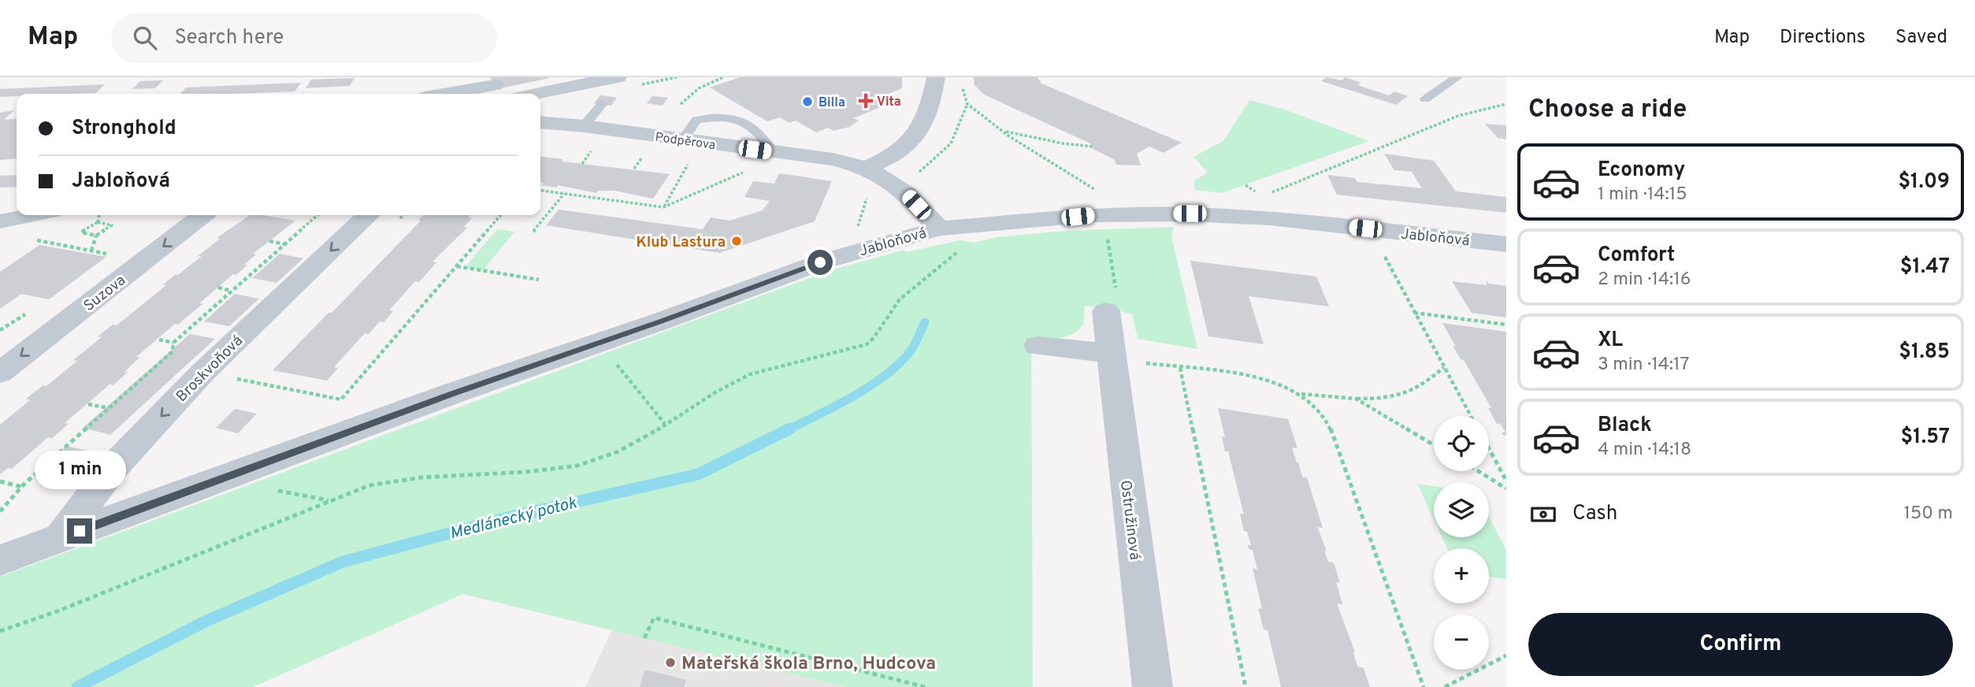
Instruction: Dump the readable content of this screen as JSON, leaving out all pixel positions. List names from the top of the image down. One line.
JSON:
{"streets":{"street":["Podpěrova","Jabloňová","Suzova","Broskvoňová","Ostružinová"]},"crossings":[["Podpěrova","Jabloňová"],["Jabloňová","Broskvoňová"]],"one_way":["Suzova","Broskvoňová"],"water":["Medlánecký potok"],"places":{"health":["Vita"],"other":["Billa","Klub Lastura","Mateřská škola Brno, Hudcova"]},"page":{"header":"Map","search":"Search here","nav":["Map","Directions","Saved"],"heading":"Choose a ride","banner":["Stronghold","Jabloňová"],"list":[{"name":"Economy","note":"1 min · 14:15","value":"$1.09"},{"name":"Comfort","note":"2 min · 14:16","value":"$1.47"},{"name":"XL","note":"3 min · 14:17","value":"$1.85"},{"name":"Black","note":"4 min · 14:18","value":"$1.57"}],"map_buttons":["+","−"],"bubble":"1 min","pay":["Cash","150 m"],"buttons":"Confirm"}}
